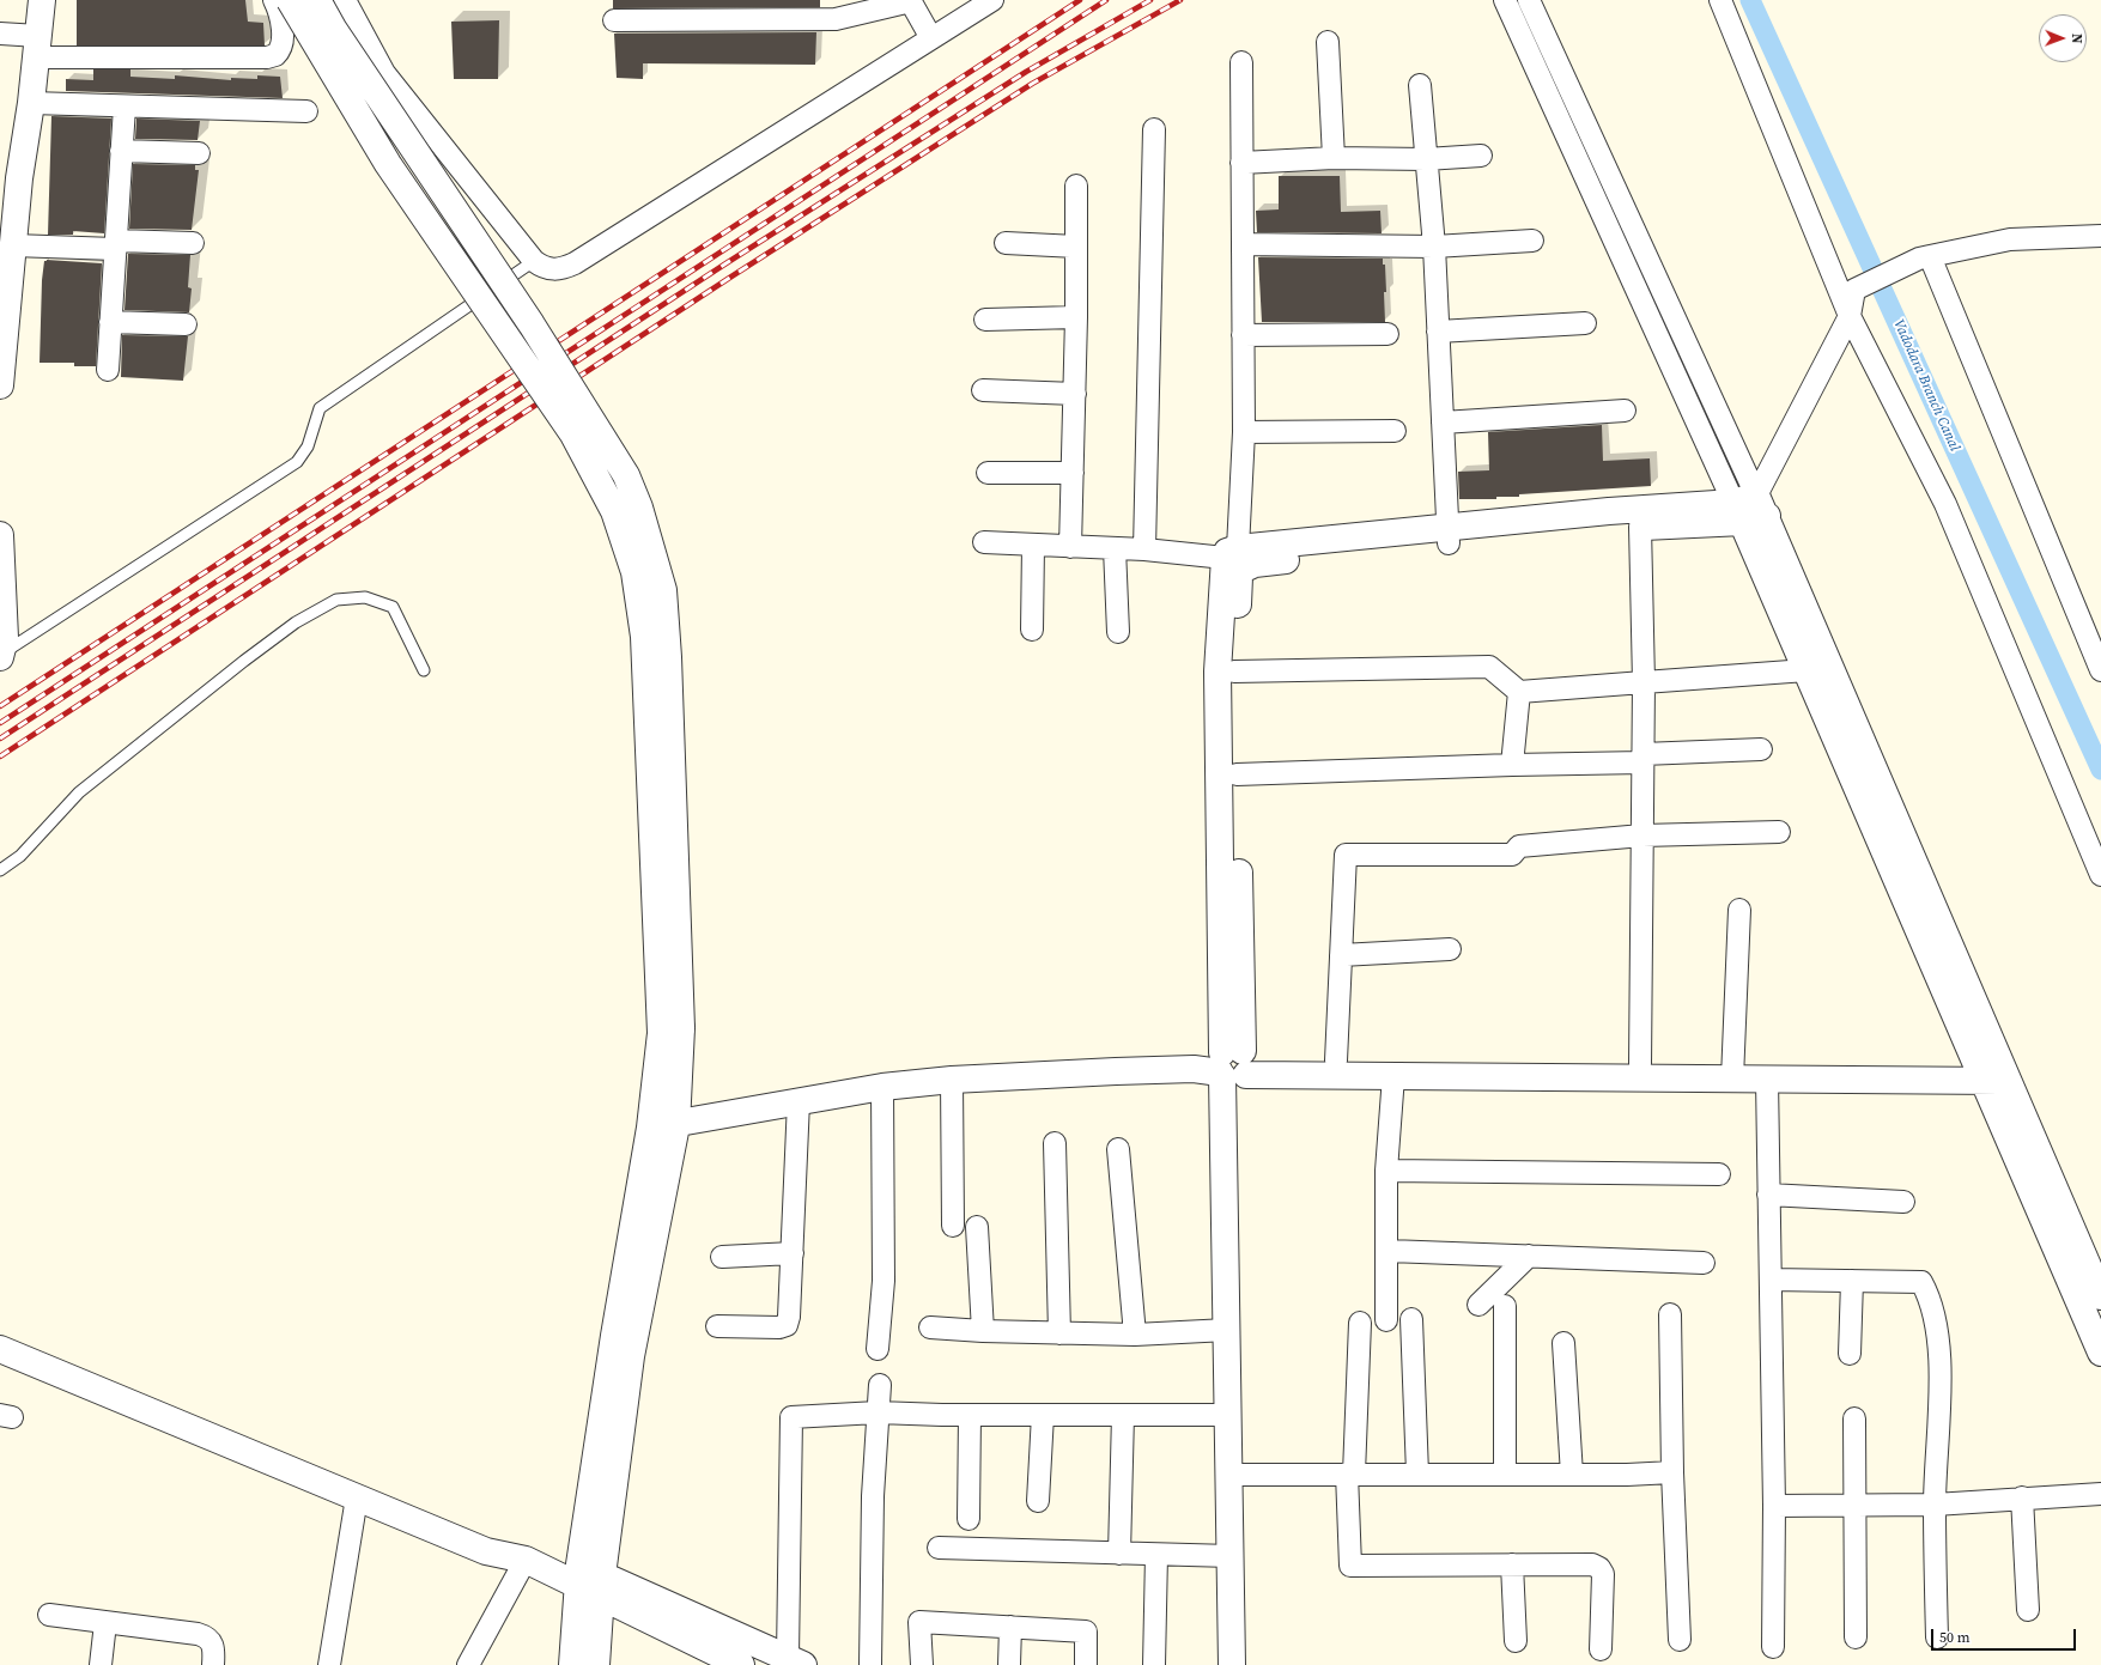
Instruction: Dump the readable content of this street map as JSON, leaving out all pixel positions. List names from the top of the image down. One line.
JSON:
{"water":["Vadodara Branch Canal"],"scale_bar":"50 m","north":"right"}
